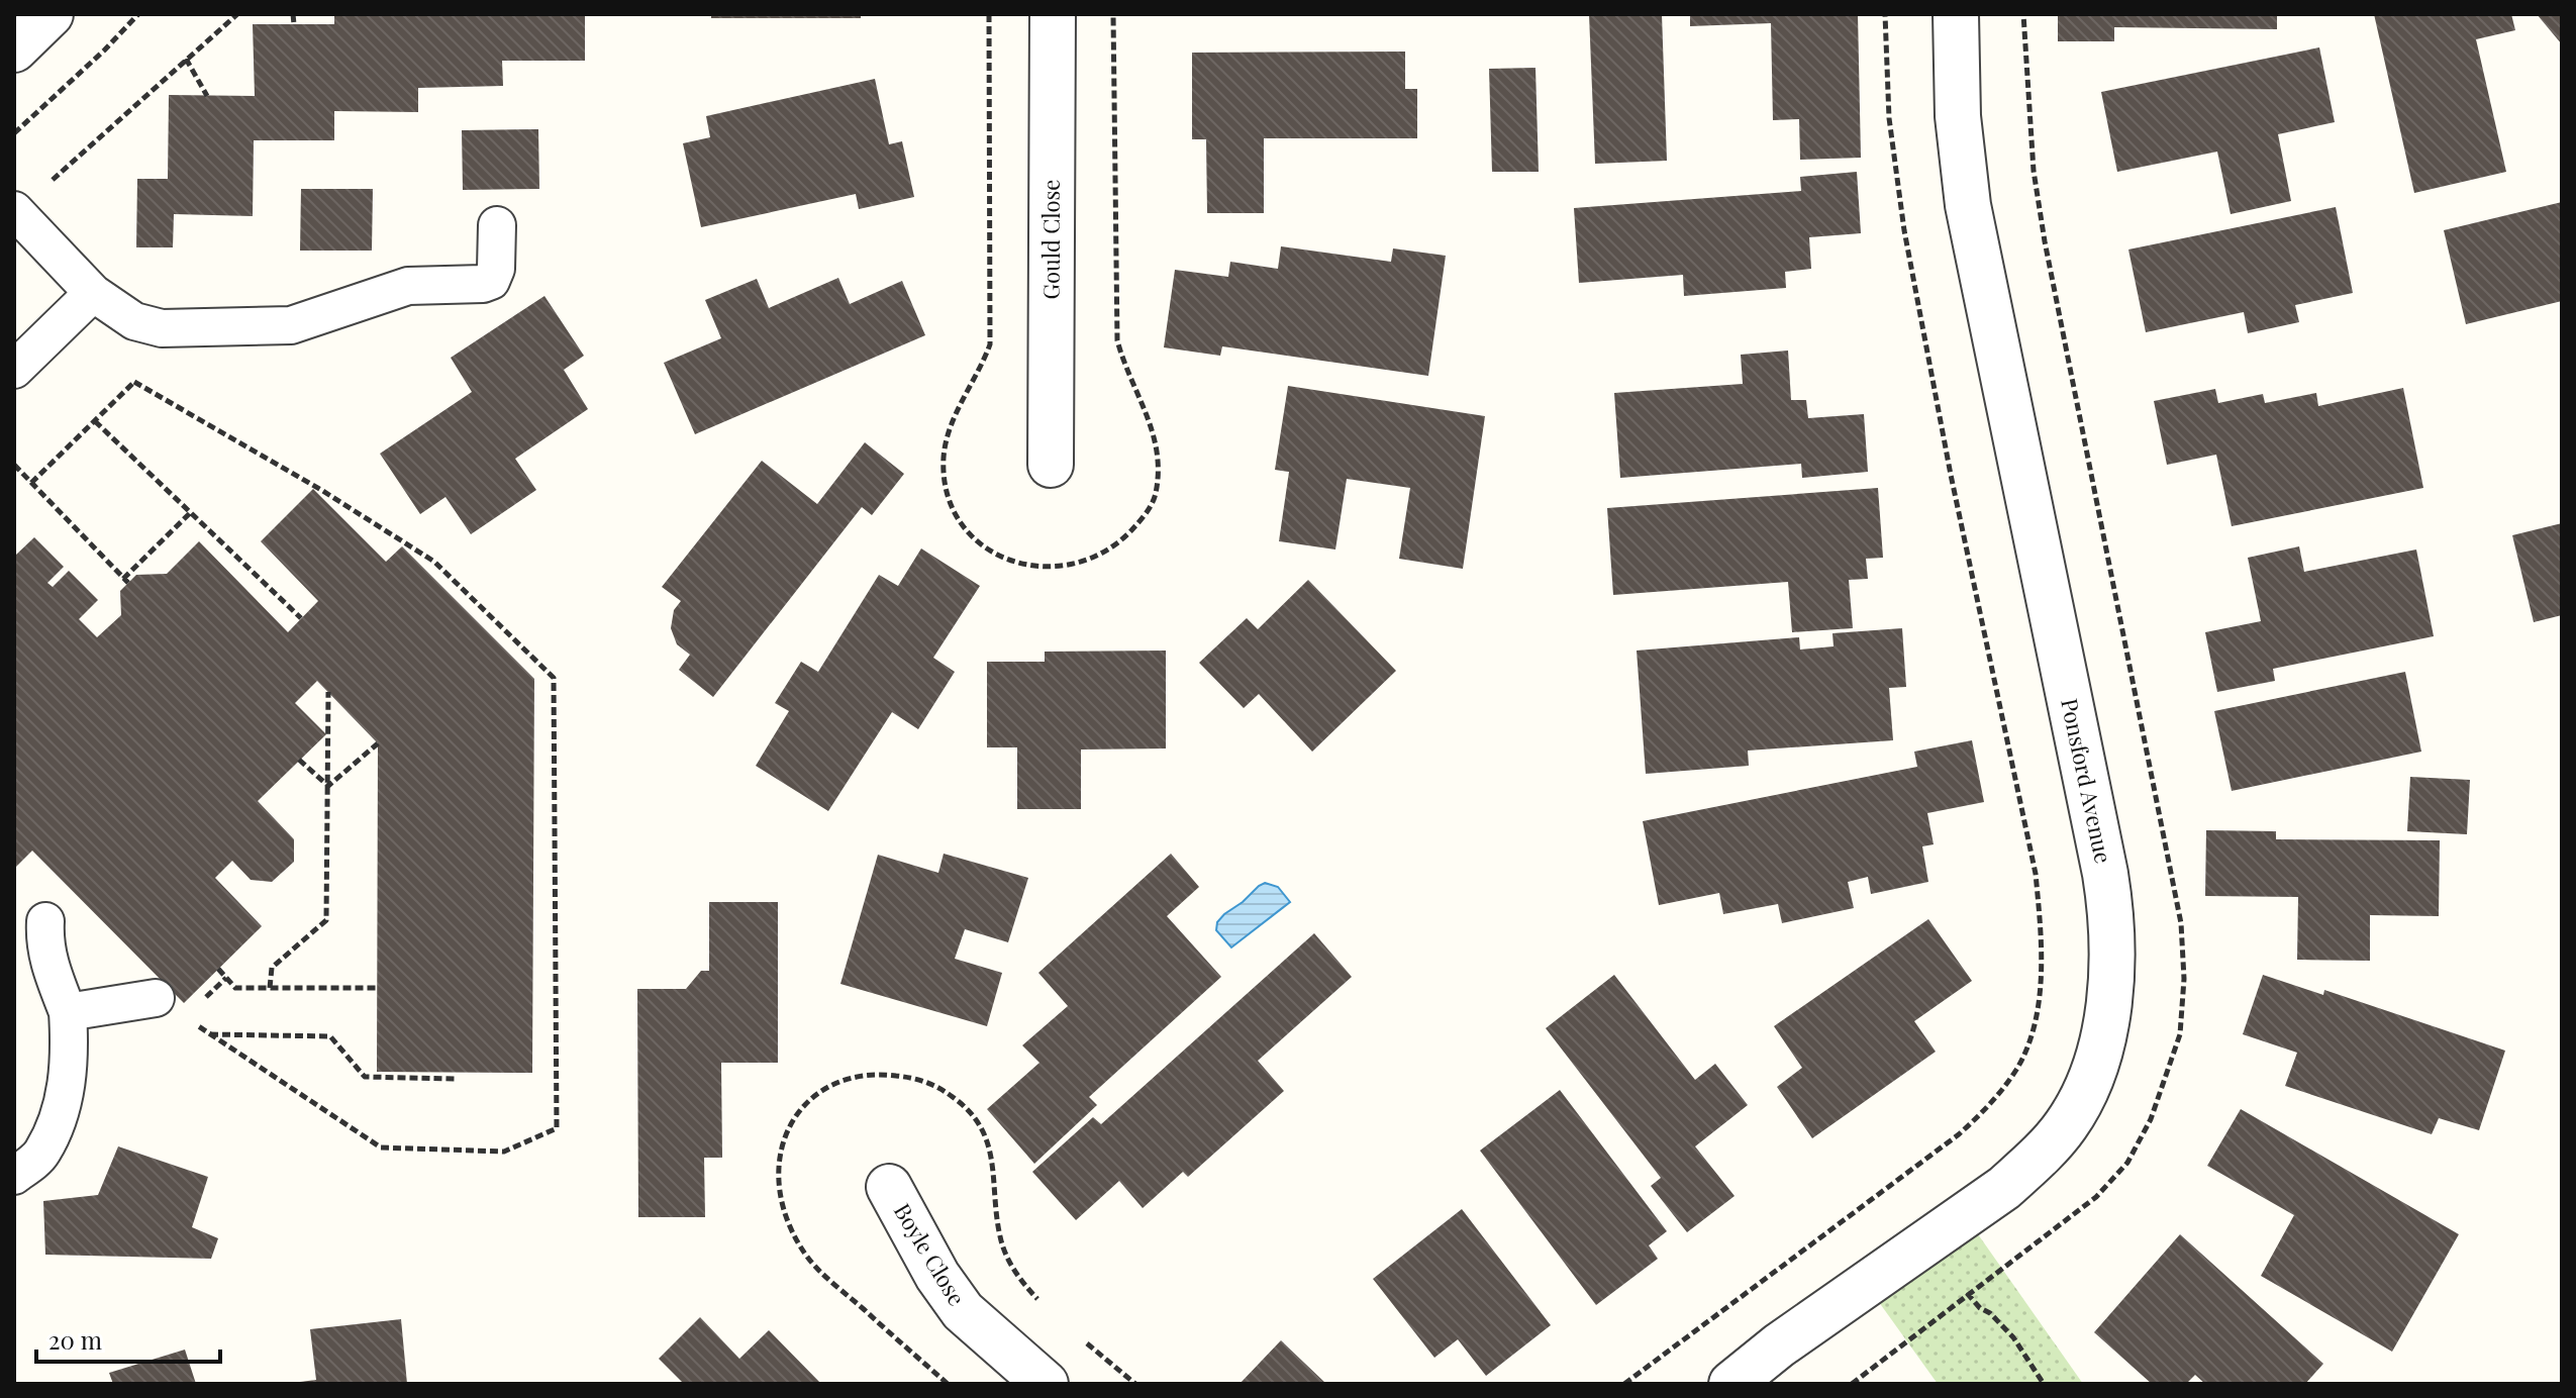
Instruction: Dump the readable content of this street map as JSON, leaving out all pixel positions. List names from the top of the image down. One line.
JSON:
{"streets":{"street":["Gould Close","Ponsford Avenue","Boyle Close"]},"scale_bar":"20 m"}
